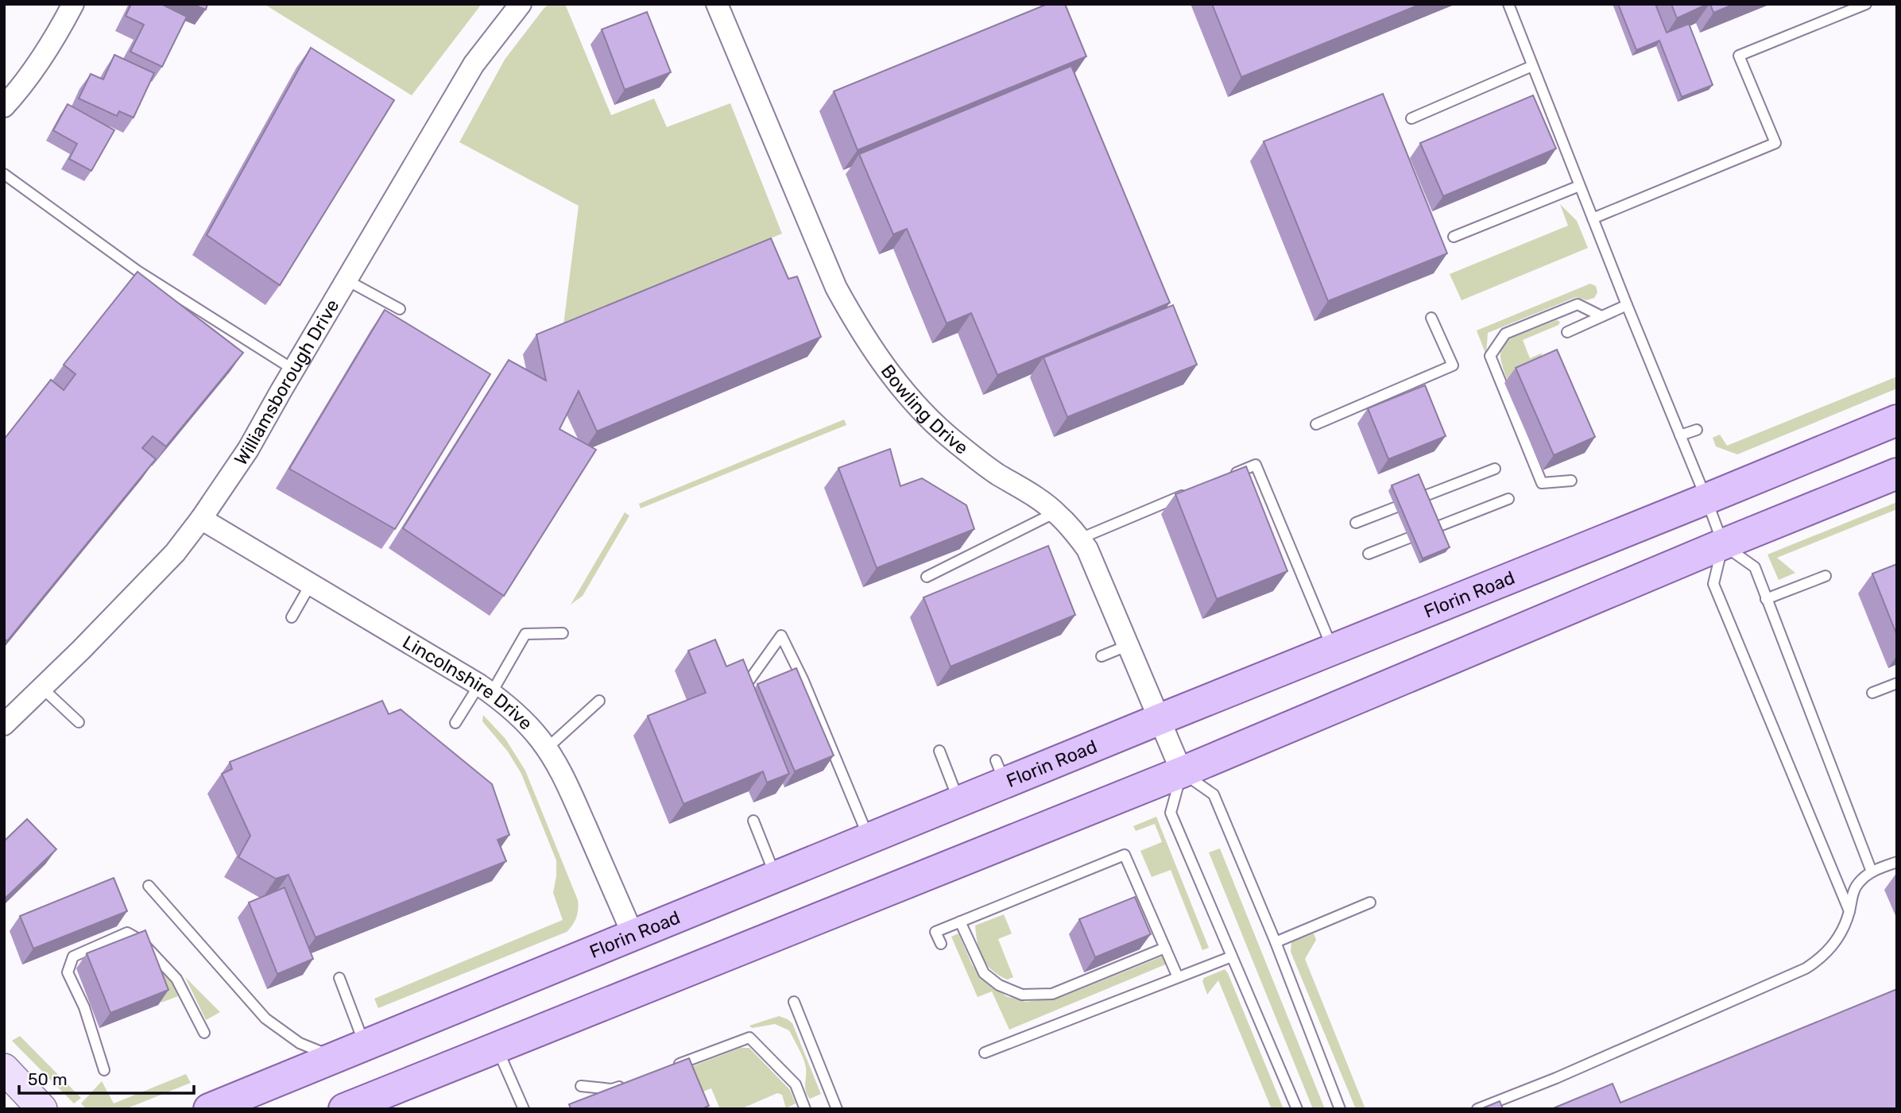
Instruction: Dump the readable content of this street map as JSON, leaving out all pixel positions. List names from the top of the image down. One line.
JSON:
{"streets":{"main road":["Florin Road"],"street":["Williamsborough Drive","Bowling Drive","Lincolnshire Drive"]},"crossings":[["Williamsborough Drive","Lincolnshire Drive"],["Bowling Drive","Florin Road"],["Florin Road","Lincolnshire Drive"]],"scale_bar":"50 m"}
